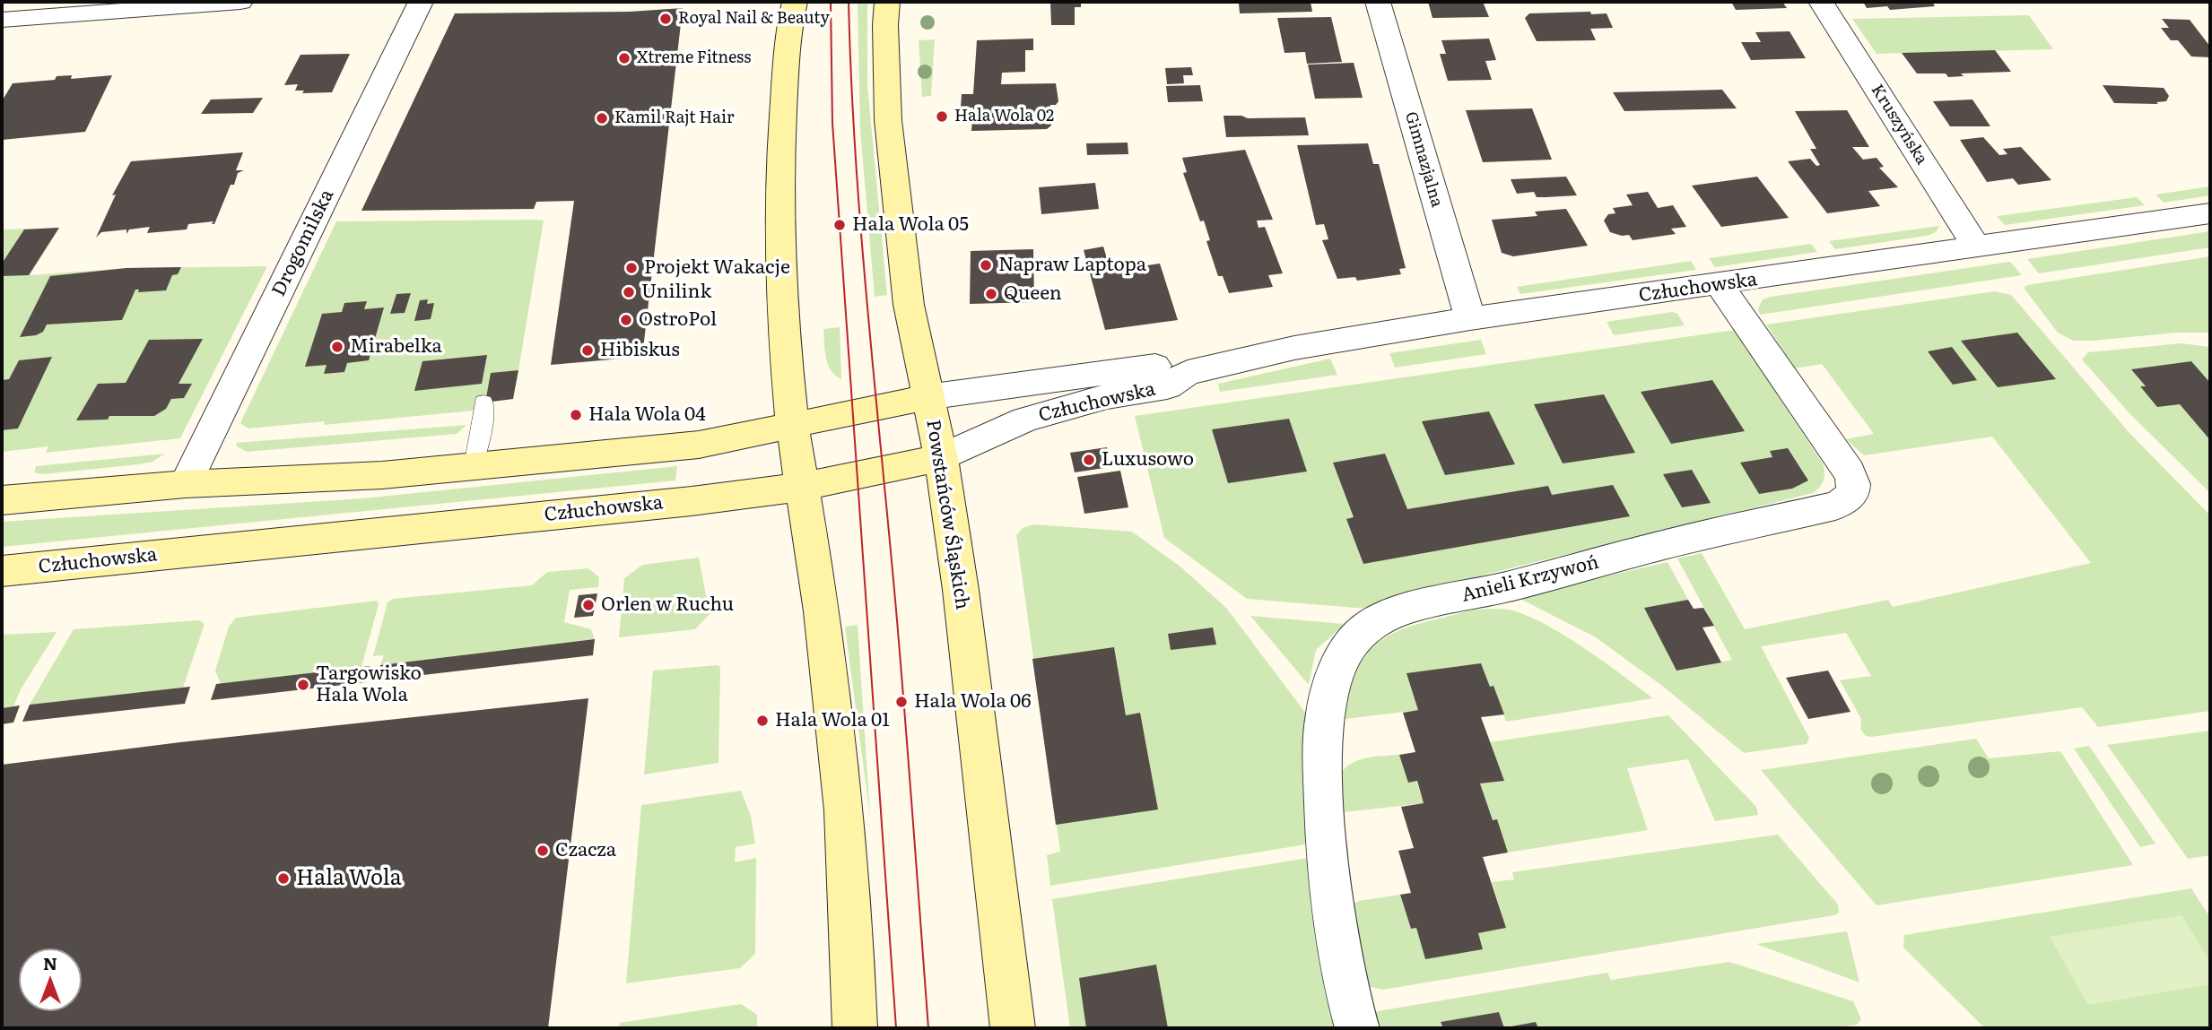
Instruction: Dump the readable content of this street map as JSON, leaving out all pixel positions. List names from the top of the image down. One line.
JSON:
{"streets":{"main road":["Człuchowska","Powstańców Śląskich"],"street":["Kruszyńska","Gimnazjalna","Drogomilska","Anieli Krzywoń"]},"crossings":[["Kruszyńska","Człuchowska"],["Gimnazjalna","Człuchowska"],["Drogomilska","Człuchowska"],["Człuchowska","Powstańców Śląskich"],["Człuchowska","Anieli Krzywoń"]],"places":["Royal Nail & Beauty","Xtreme Fitness","Hala Wola 02","Kamil Rajt Hair","Hala Wola 05","Napraw Laptopa","Projekt Wakacje","Unilink","Queen","OstroPol","Mirabelka","Hibiskus","Hala Wola 04","Luxusowo","Orlen w Ruchu","Targowisko Hala Wola","Hala Wola 06","Hala Wola 01","Czacza","Hala Wola"],"north":"top"}
